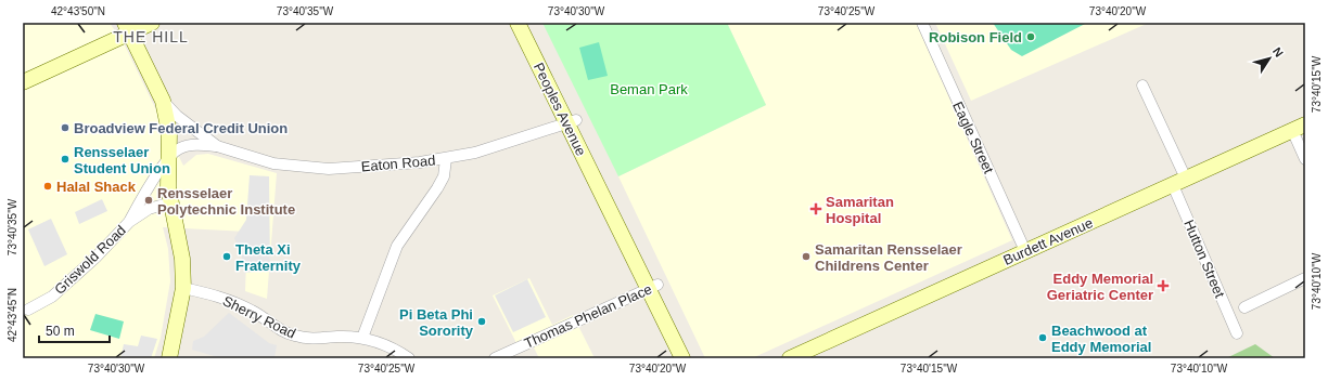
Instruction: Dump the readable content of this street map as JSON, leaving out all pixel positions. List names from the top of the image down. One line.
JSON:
{"streets":{"street":["Peoples Avenue","Eagle Street","Eaton Road","Burdett Avenue","Hutton Street","Griswold Road","Thomas Phelan Place","Sherry Road"]},"crossings":[["Peoples Avenue","Eaton Road"],["Peoples Avenue","Thomas Phelan Place"],["Eagle Street","Burdett Avenue"],["Eaton Road","Griswold Road"],["Burdett Avenue","Hutton Street"]],"districts":["THE HILL"],"parks":["Beman Park"],"places":{"other":["Robison Field","Broadview Federal Credit Union","Rensselaer Student Union","Halal Shack","Rensselaer Polytechnic Institute","Theta Xi Fraternity","Samaritan Rensselaer Childrens Center","Pi Beta Phi Sorority","Beachwood at Eddy Memorial"],"health":["Samaritan Hospital","Eddy Memorial Geriatric Center"]},"scale_bar":"50 m","north":"top right","coordinates":["42°43'50\"N","73°40'35\"W","73°40'30\"W","73°40'25\"W","73°40'20\"W","73°40'15\"W","73°40'10\"W","42°43'45\"N"]}
